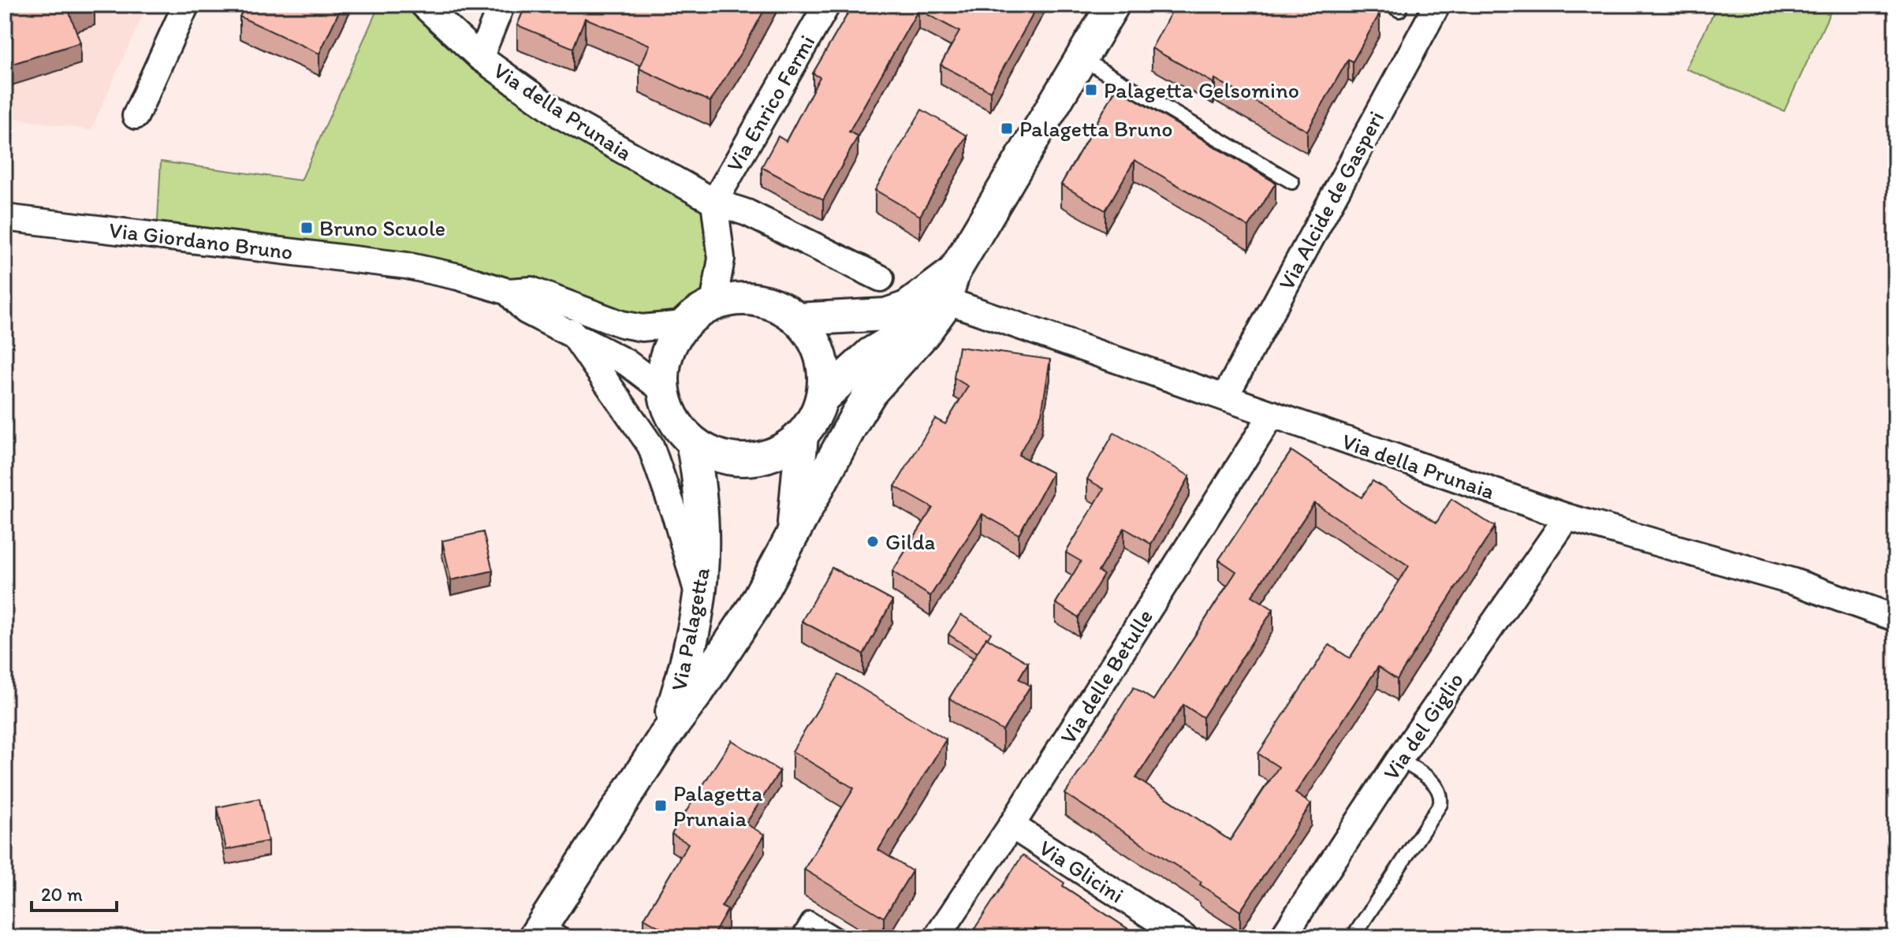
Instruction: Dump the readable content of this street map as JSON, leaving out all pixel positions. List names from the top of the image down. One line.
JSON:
{"streets":{"street":["Via Enrico Fermi","Via della Prunaia","Via Alcide de Gasperi","Via Giordano Bruno","Via Palagetta","Via delle Betulle","Via del Giglio","Via Glicini"]},"crossings":[["Via Enrico Fermi","Via della Prunaia"],["Via della Prunaia","Via Alcide de Gasperi"],["Via della Prunaia","Via Palagetta"],["Via della Prunaia","Via delle Betulle"],["Via della Prunaia","Via del Giglio"],["Via Giordano Bruno","Via Palagetta"],["Via delle Betulle","Via Glicini"]],"places":{"transit":["Palagetta Gelsomino","Palagetta Bruno","Bruno Scuole","Palagetta Prunaia"],"other":["Gilda"]},"scale_bar":"20 m"}
